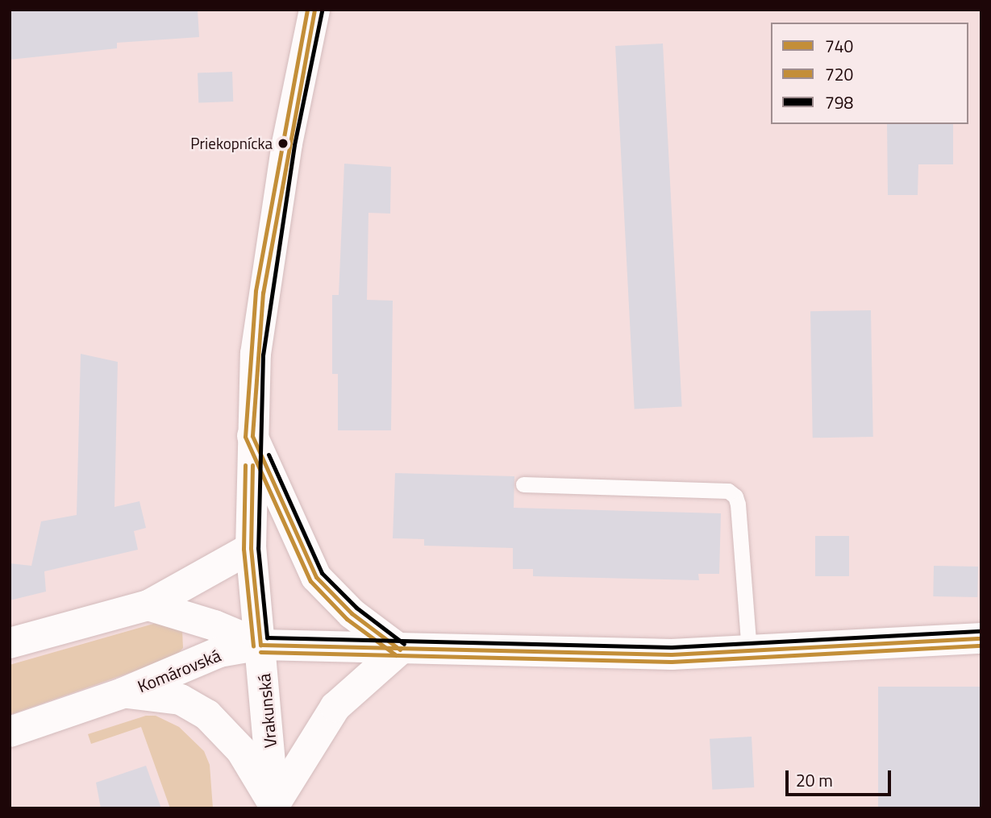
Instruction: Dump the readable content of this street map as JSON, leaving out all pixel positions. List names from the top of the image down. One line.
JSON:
{"streets":{"street":["Komárovská","Vrakunská"]},"crossings":[["Komárovská","Vrakunská"]],"places":["Priekopnícka"],"lines":["transit line 740","transit line 720","transit line 798"],"legend":["740","720","798"],"scale_bar":"20 m"}
